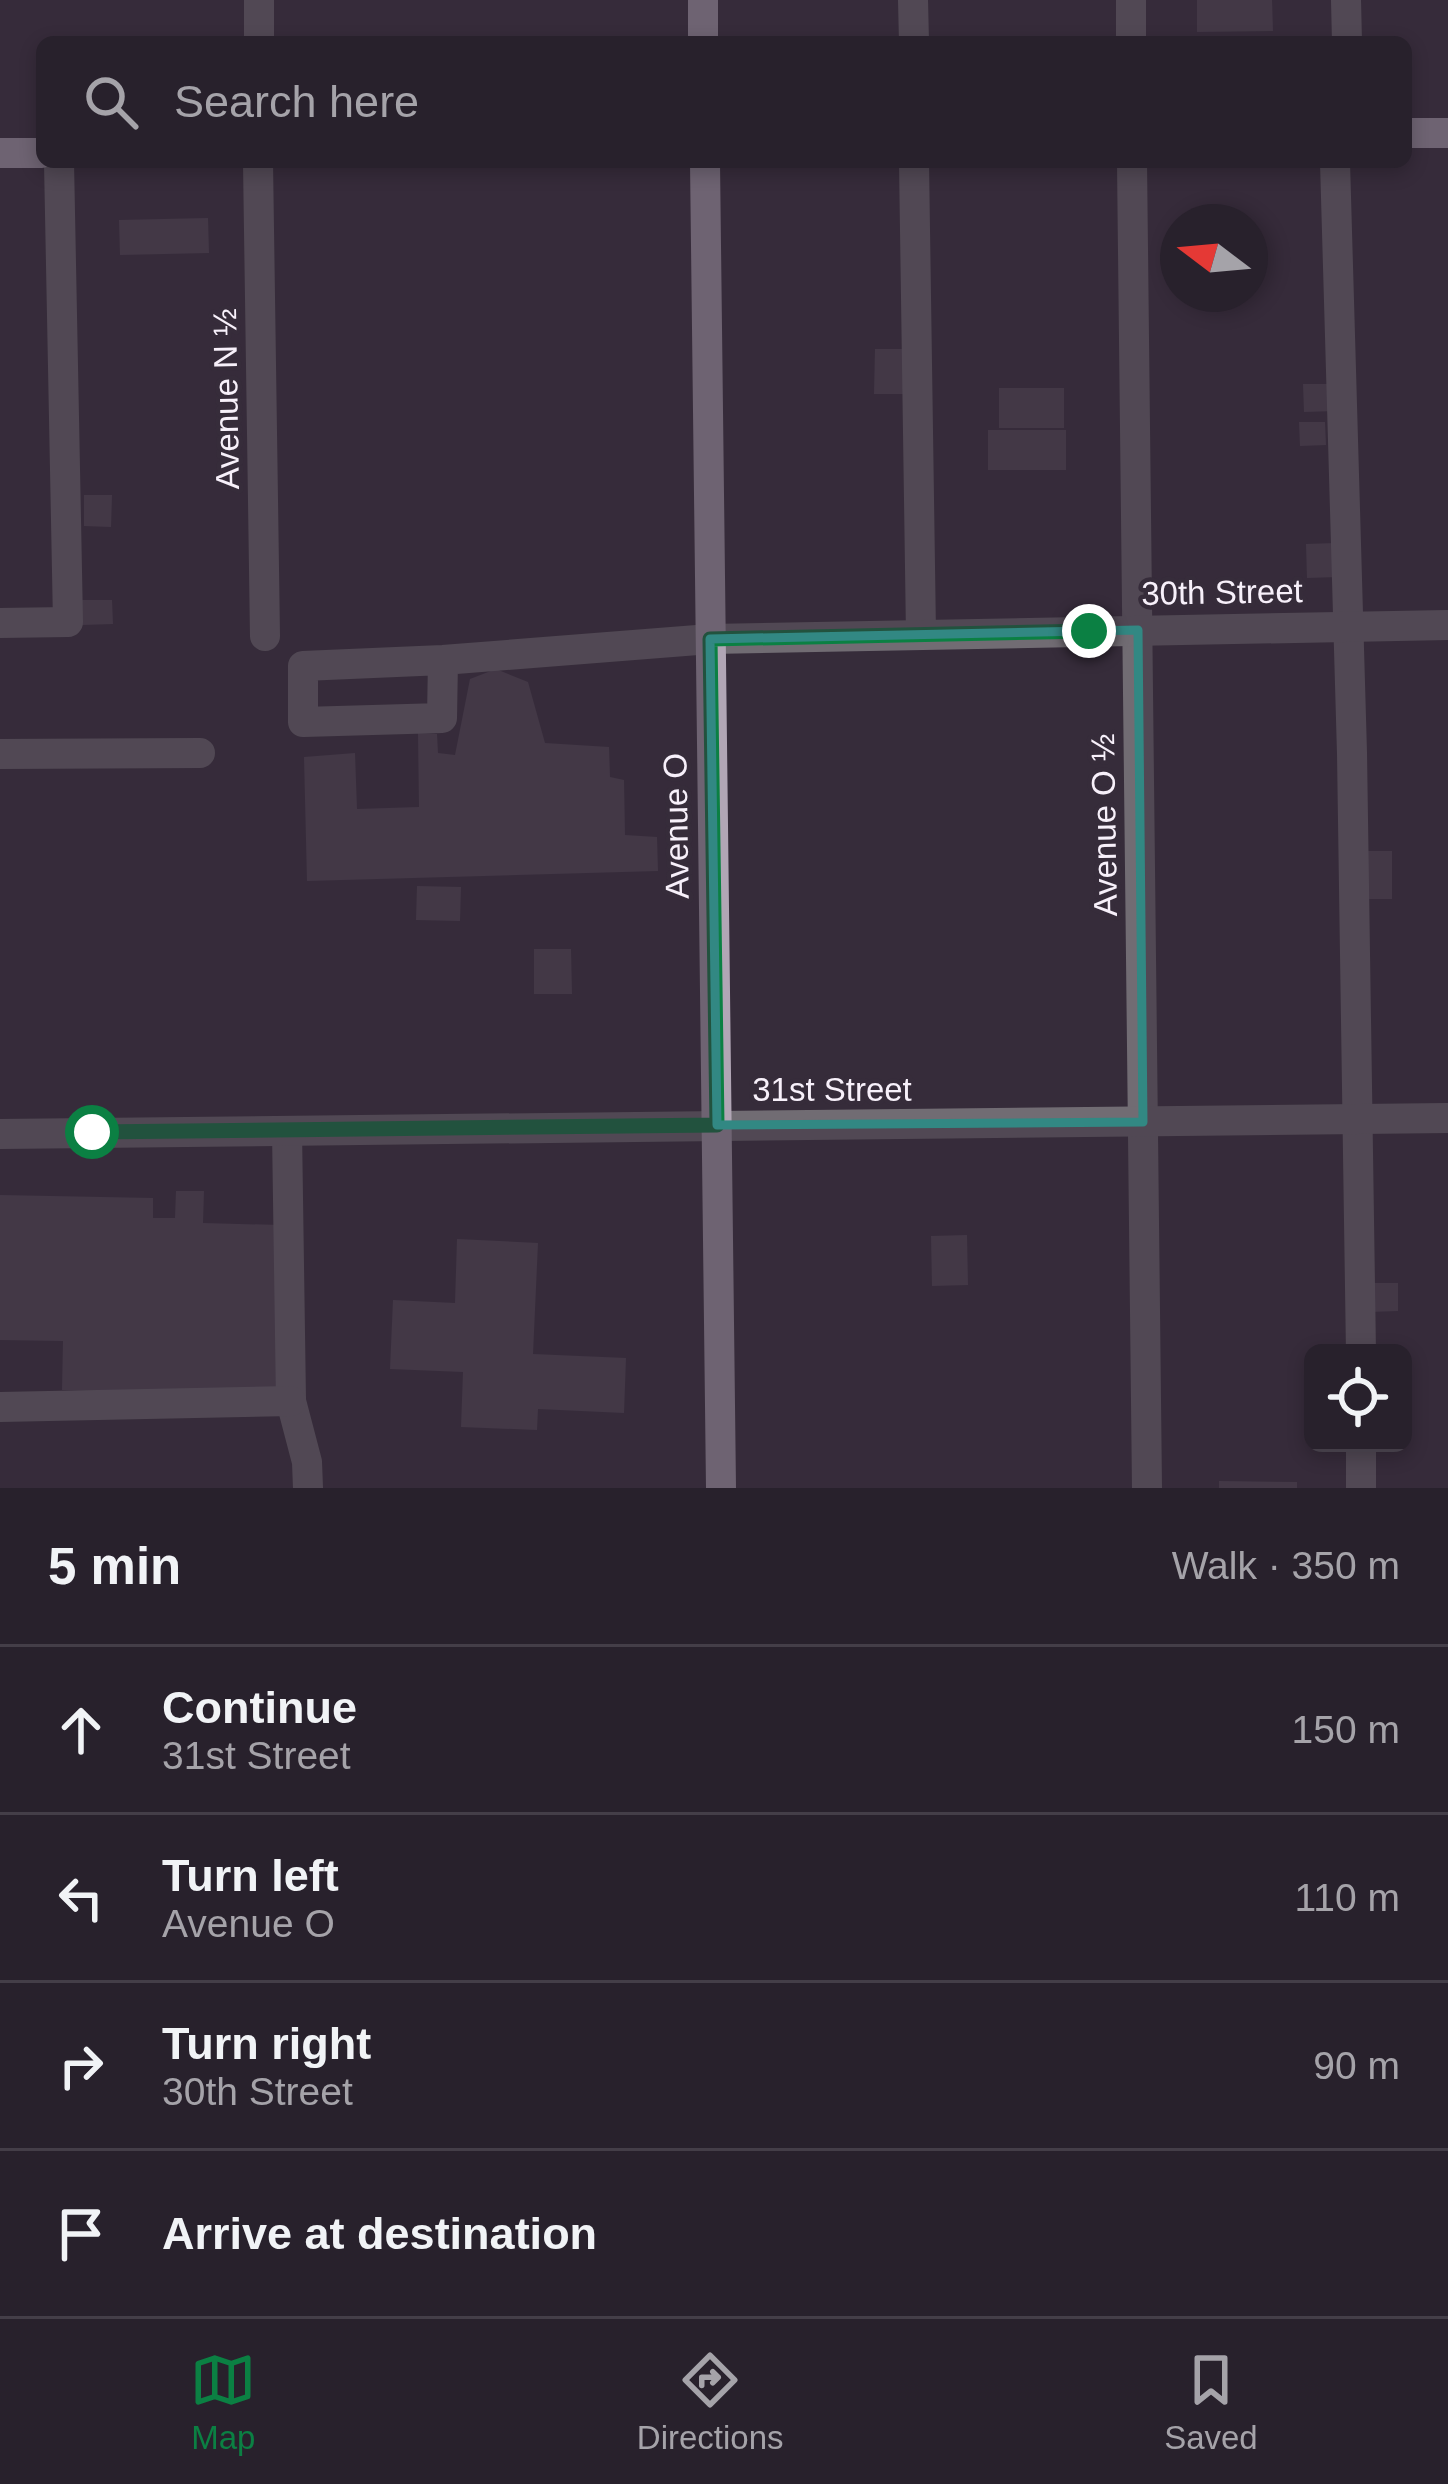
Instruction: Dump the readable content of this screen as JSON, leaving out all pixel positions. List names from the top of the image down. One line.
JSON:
{"streets":{"main road":["Avenue O"],"street":["Avenue N ½","30th Street","Avenue O ½","31st Street"]},"crossings":[["30th Street","Avenue O ½"],["30th Street","Avenue O"],["Avenue O ½","31st Street"],["Avenue O","31st Street"]],"north":"left","page":{"search":"Search here","heading":["5 min","Walk · 350 m"],"list":[["Continue","31st Street","150 m"],["Turn left","Avenue O","110 m"],["Turn right","30th Street","90 m"],"Arrive at destination"],"nav":["Map","Directions","Saved"]}}
